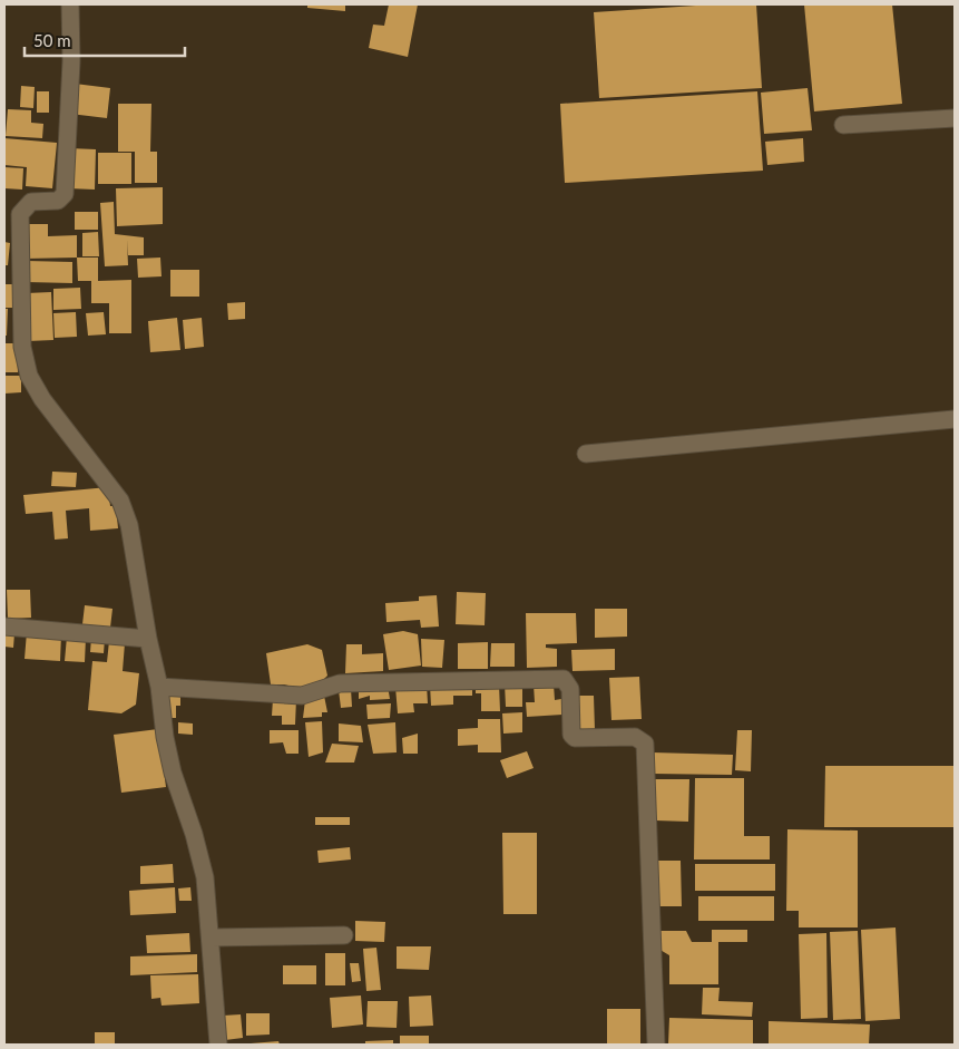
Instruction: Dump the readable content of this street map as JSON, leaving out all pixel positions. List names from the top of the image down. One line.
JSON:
{"scale_bar":"50 m"}
